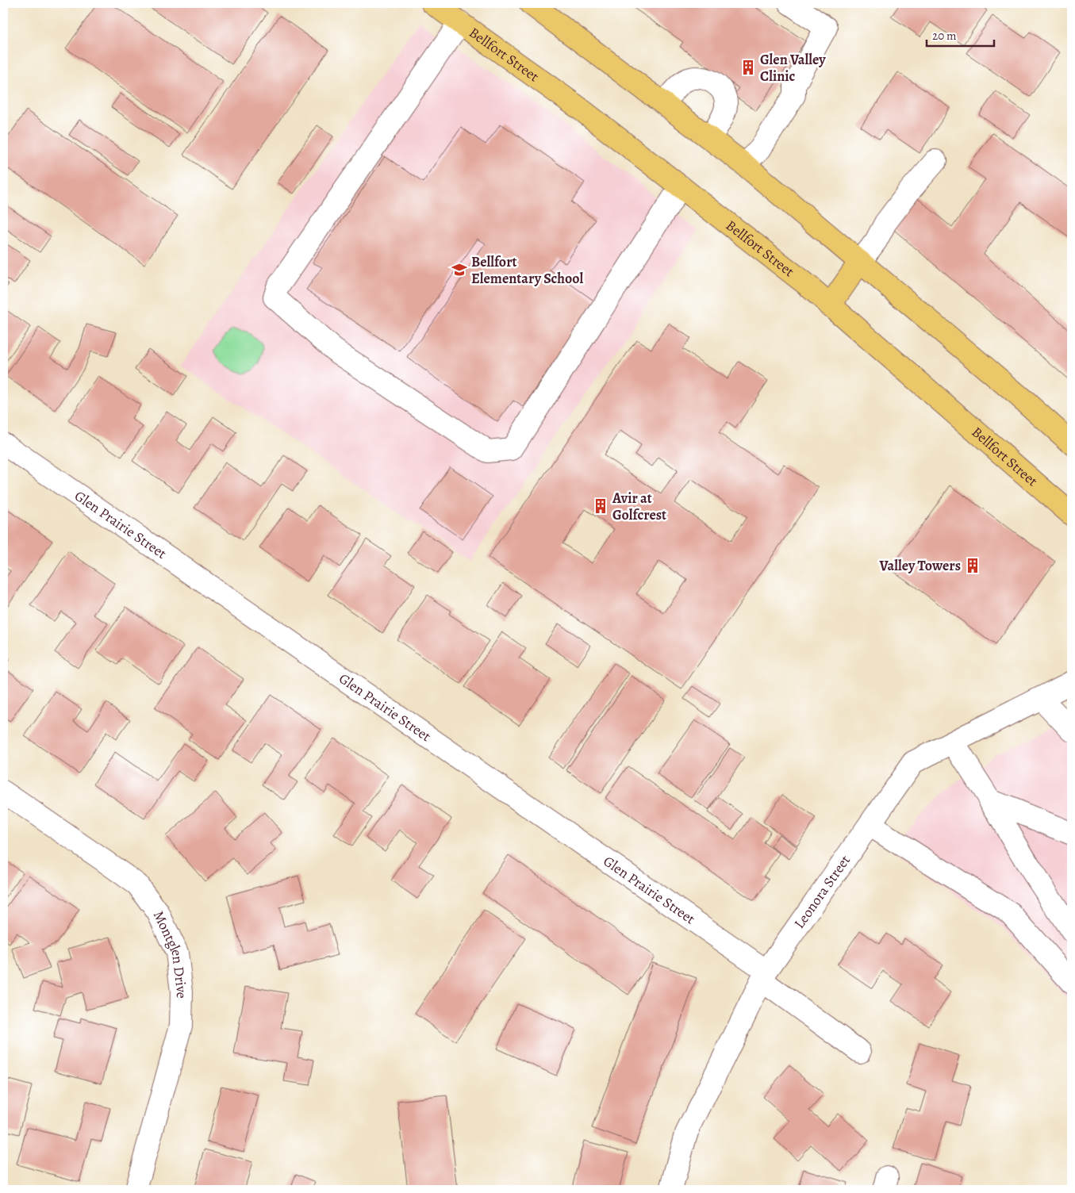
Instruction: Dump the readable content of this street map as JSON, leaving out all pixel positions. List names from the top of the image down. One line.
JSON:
{"streets":{"main road":["Bellfort Street"],"street":["Glen Prairie Street","Leonora Street","Montglen Drive"]},"crossings":[["Glen Prairie Street","Leonora Street"]],"places":{"building":["Glen Valley Clinic","Avir at Golfcrest","Valley Towers"],"school or university":["Bellfort Elementary School"]},"scale_bar":"20 m"}
